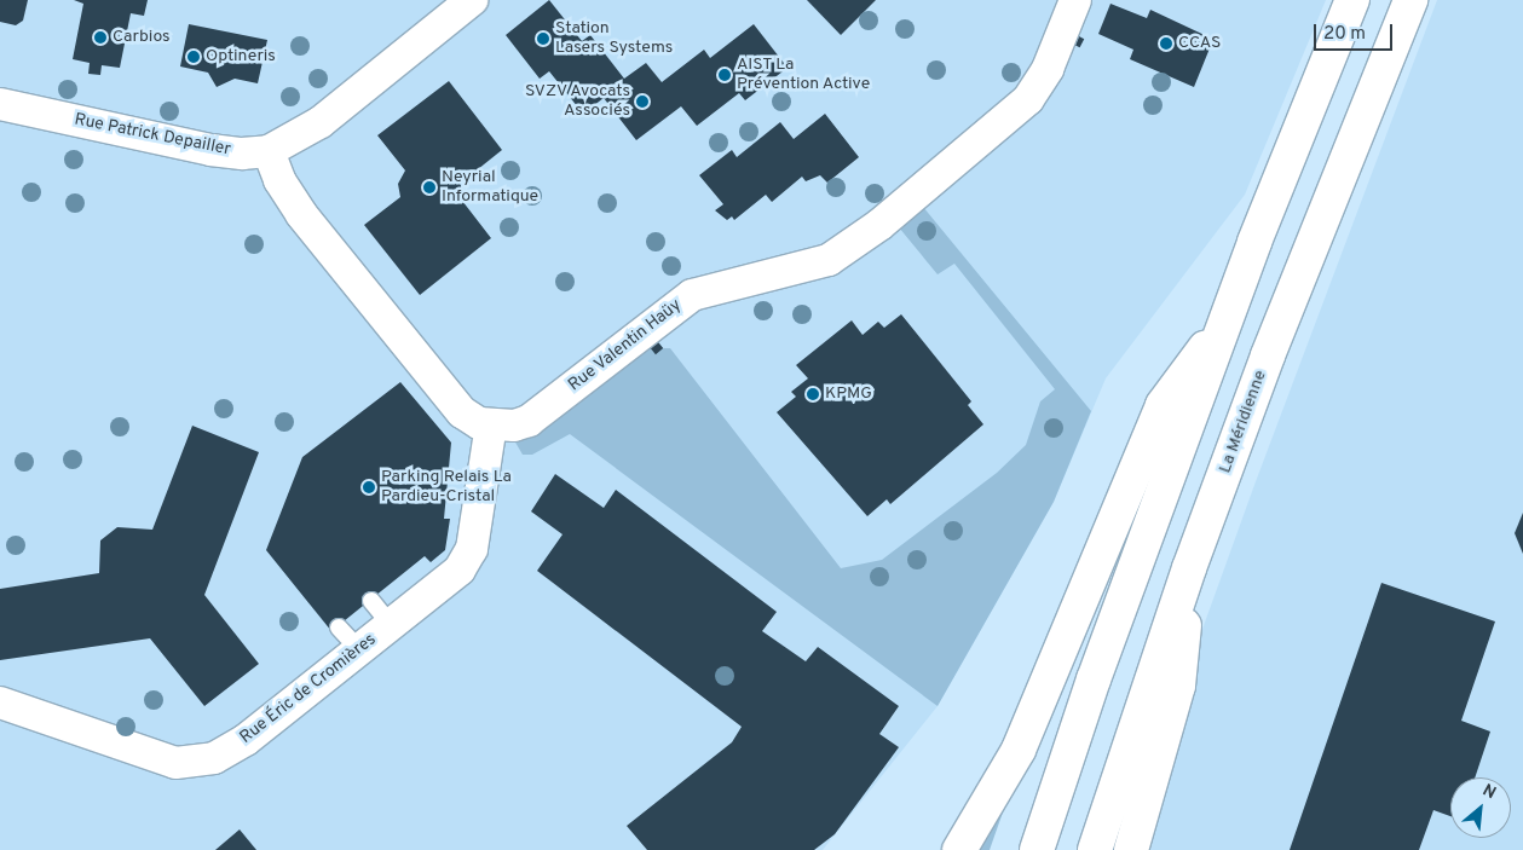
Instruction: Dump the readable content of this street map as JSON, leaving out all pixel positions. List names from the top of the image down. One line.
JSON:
{"streets":{"highway":["La Méridienne"],"street":["Rue Patrick Depailler","Rue Valentin Haüy","Rue Éric de Cromières"]},"crossings":[["Rue Patrick Depailler","Rue Valentin Haüy"],["Rue Valentin Haüy","Rue Éric de Cromières"]],"places":["Carbios","Station Lasers Systems","CCAS","Optineris","AIST La Prévention Active","SVZV Avocats Associés","Neyrial Informatique","KPMG","Parking Relais La Pardieu-Cristal"],"scale_bar":"20 m","north":"top right"}
